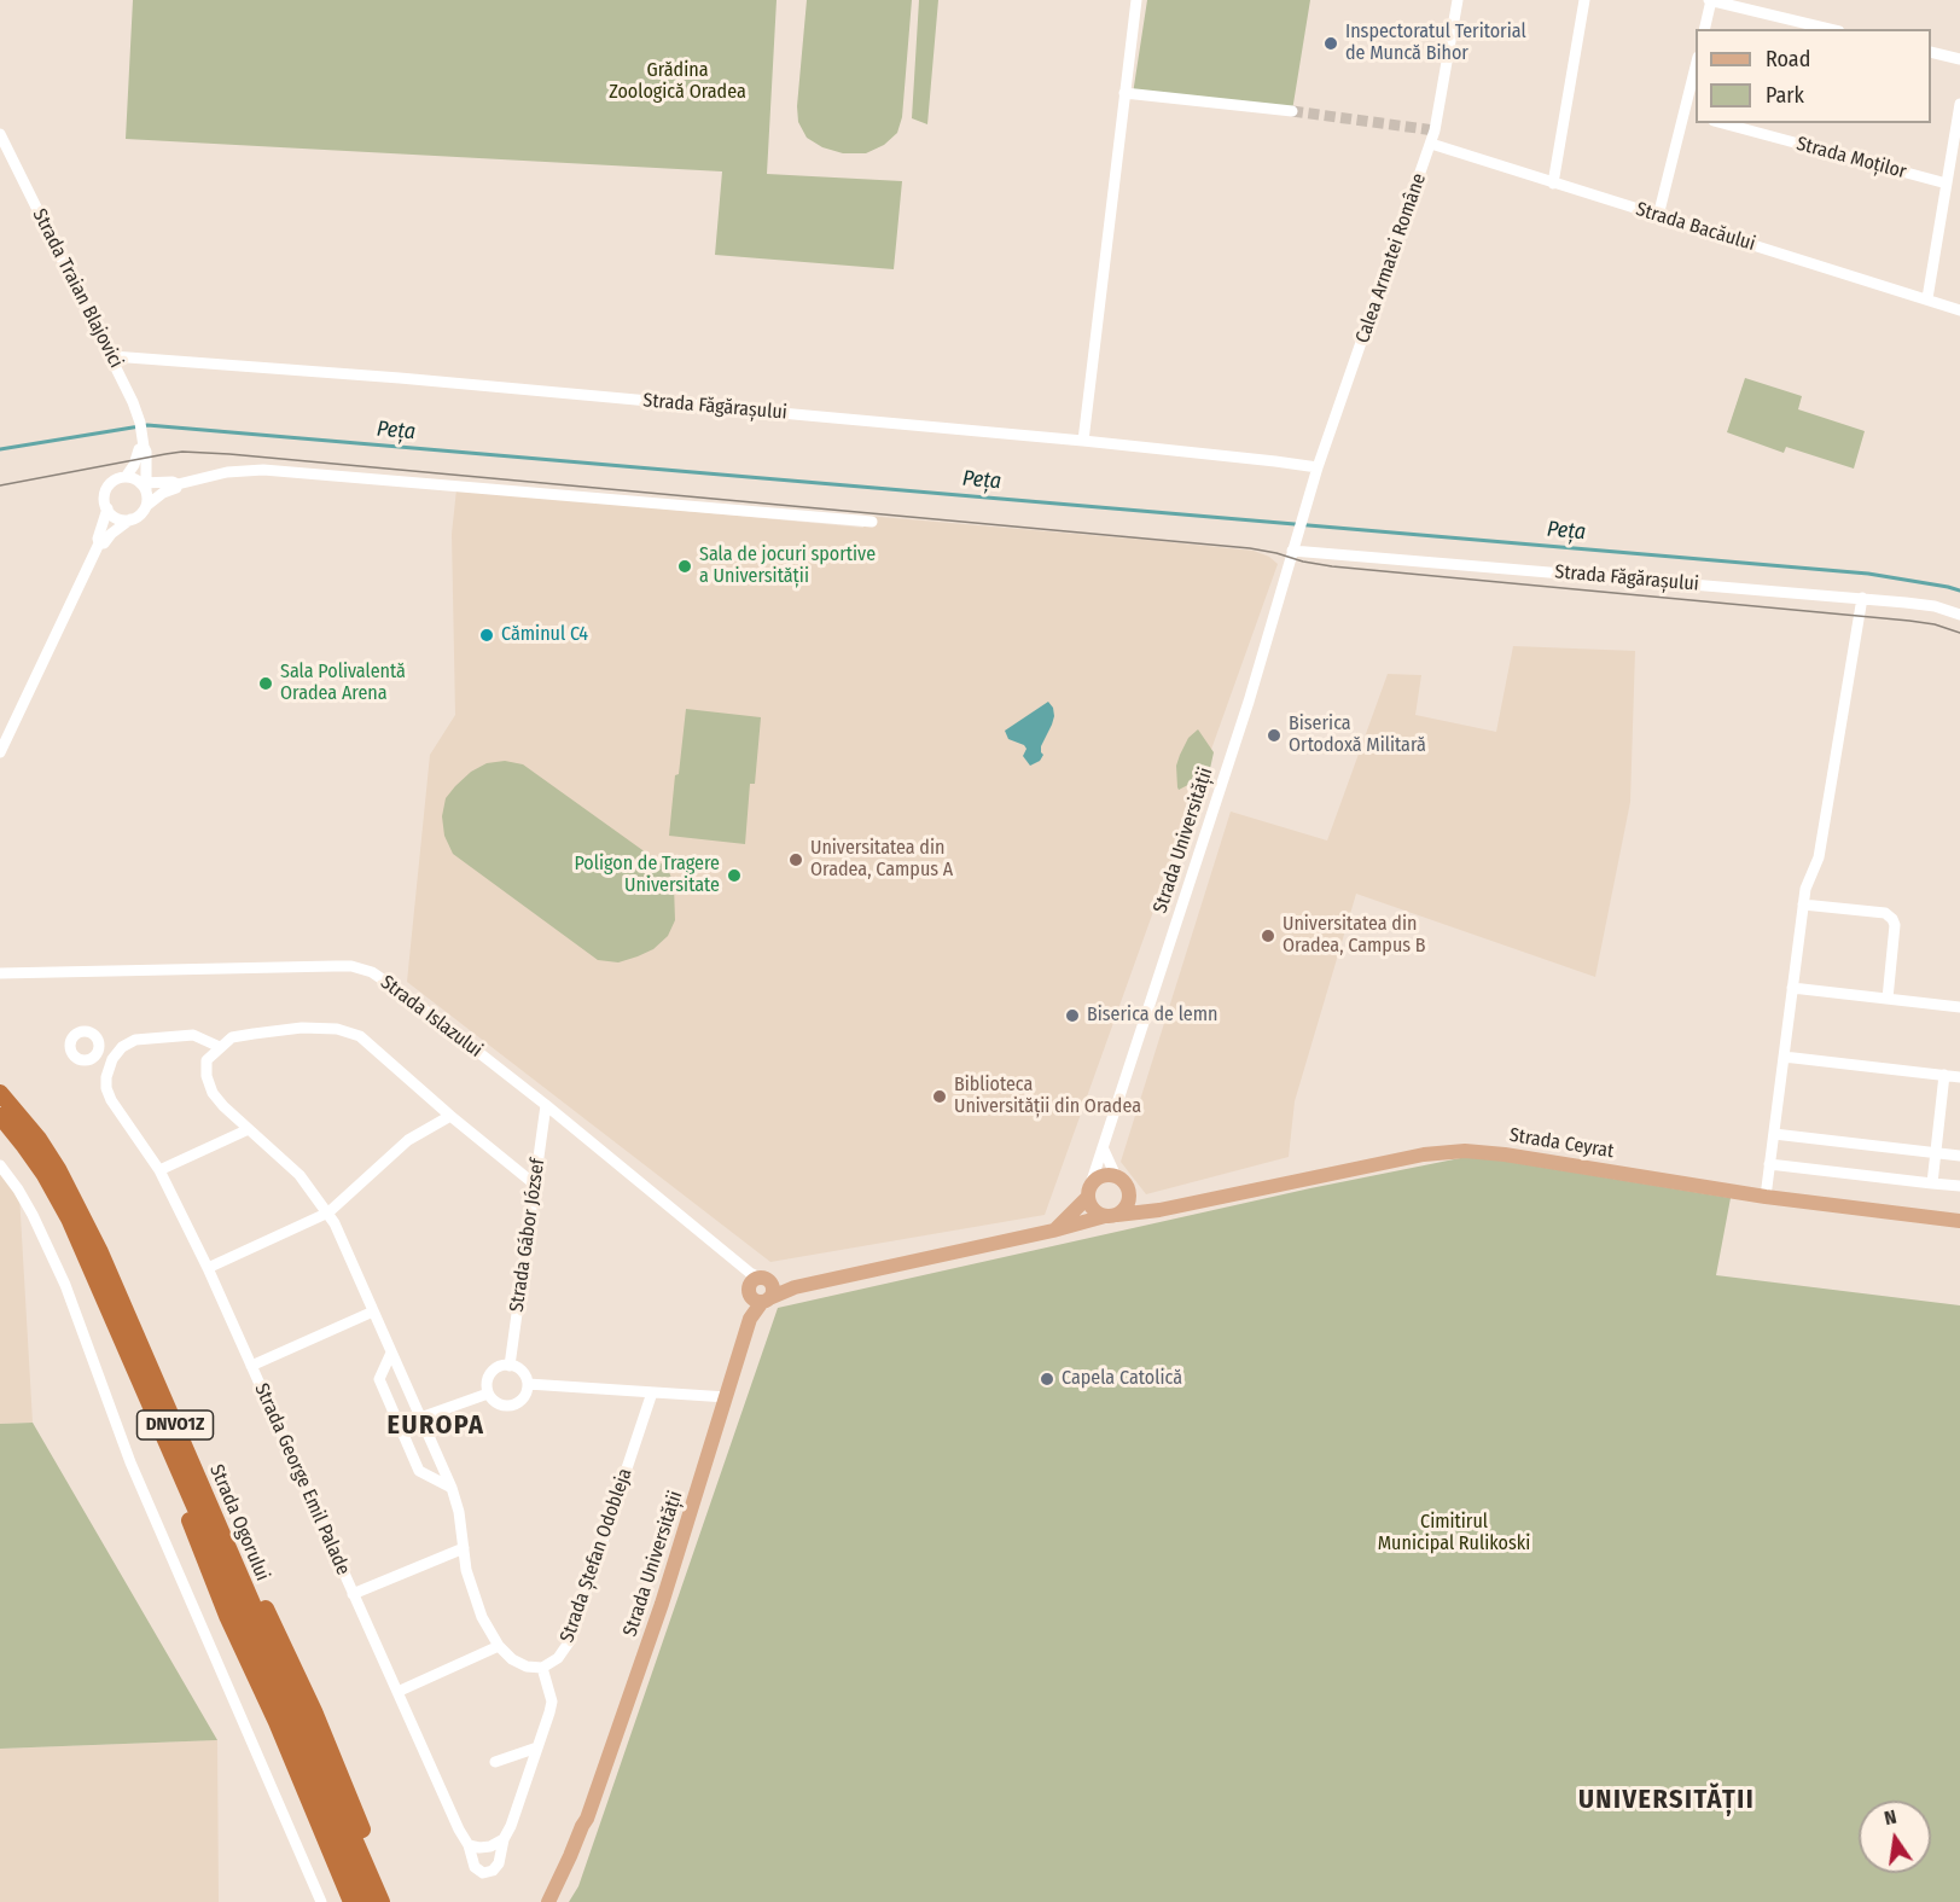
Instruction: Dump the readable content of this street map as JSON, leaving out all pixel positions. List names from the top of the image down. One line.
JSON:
{"streets":{"highway":["DNVO1Z","Strada Ogorului"],"main road":["Strada Universității","Strada Ceyrat"],"street":["Strada Moților","Strada Bacăului","Calea Armatei Române","Strada Traian Blajovici","Strada Făgărașului","Strada Islazului","Strada Gábor József","Strada George Emil Palade","Strada Ștefan Odobleja"]},"crossings":[["Strada Bacăului","Calea Armatei Române"],["Calea Armatei Române","Strada Făgărașului"],["Calea Armatei Române","Strada Universității"],["Strada Traian Blajovici","Strada Făgărașului"],["Strada Făgărașului","Strada Universității"],["Strada Universității","Strada Islazului"],["Strada Universității","Strada Ceyrat"],["Strada Islazului","Strada Gábor József"],["Strada George Emil Palade","Strada Ștefan Odobleja"]],"districts":["EUROPA","UNIVERSITĂȚII"],"water":["Peța"],"parks":["Grădina Zoologică Oradea","Cimitirul Municipal Rulikoski"],"places":["Inspectoratul Teritorial de Muncă Bihor","Sala de jocuri sportive a Universității","Căminul C4","Sala Polivalentă Oradea Arena","Biserica Ortodoxă Militară","Universitatea din Oradea, Campus A","Poligon de Tragere Universitate","Universitatea din Oradea, Campus B","Biserica de lemn","Biblioteca Universității din Oradea","Capela Catolică"],"legend":["Road","Park"],"north":"top"}
